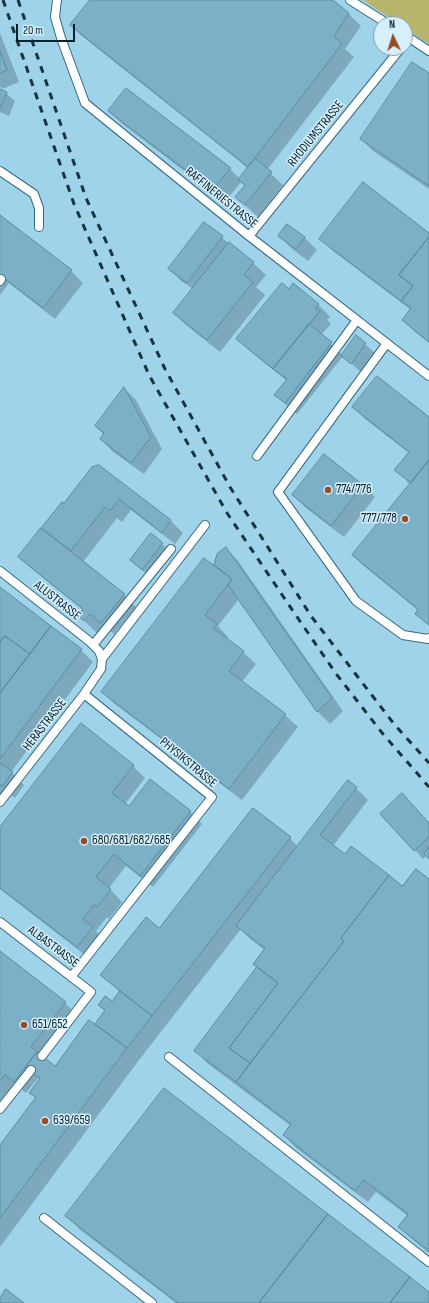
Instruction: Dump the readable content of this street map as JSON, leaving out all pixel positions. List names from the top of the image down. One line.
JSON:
{"streets":{"lane":["RHODIUMSTRASSE","RAFFINERIESTRASSE","ALUSTRASSE","HERASTRASSE","PHYSIKSTRASSE","ALBASTRASSE"]},"crossings":[["RHODIUMSTRASSE","RAFFINERIESTRASSE"],["HERASTRASSE","PHYSIKSTRASSE"],["PHYSIKSTRASSE","ALBASTRASSE"]],"places":["774/776","777/778","680/681/682/685","651/652","639/659"],"scale_bar":"20 m","north":"top"}
